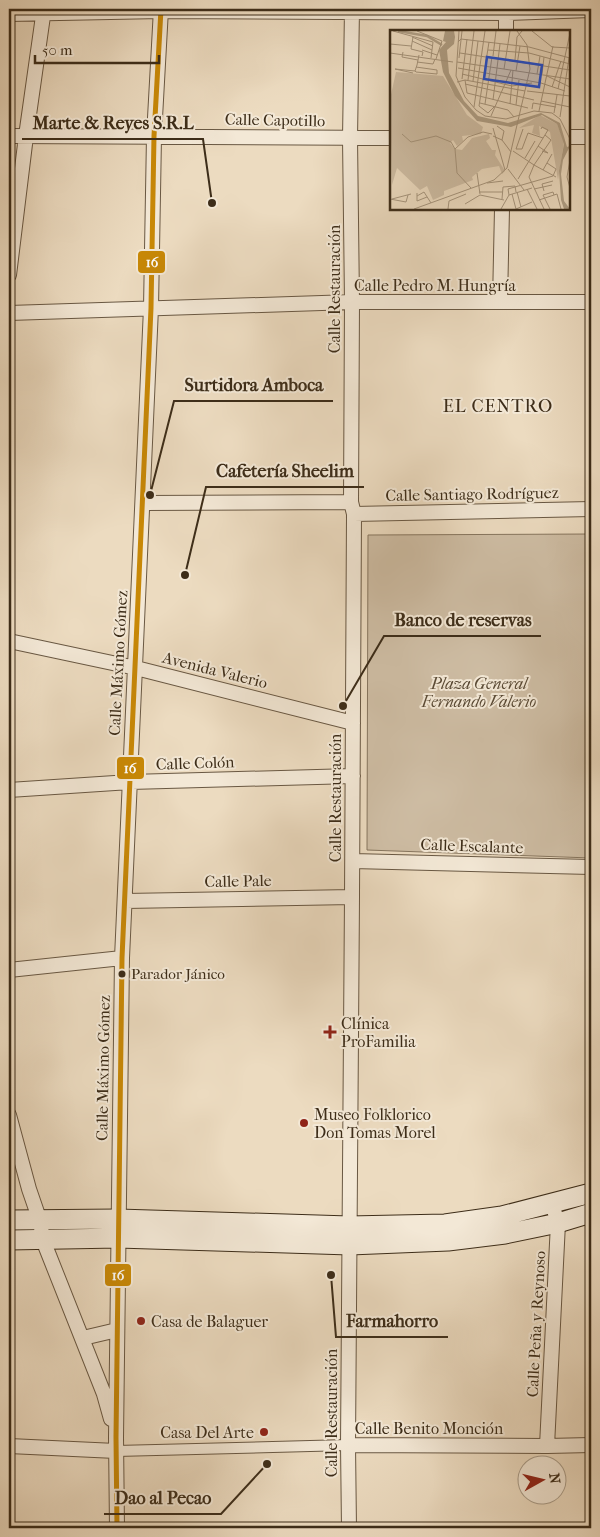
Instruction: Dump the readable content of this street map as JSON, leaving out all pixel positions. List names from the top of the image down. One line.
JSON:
{"streets":{"street":["Calle Capotillo","Calle Pedro M. Hungría","Calle Restauración","Calle Santiago Rodríguez","Calle Máximo Gómez","Avenida Valerio","Calle Colón","Calle Escalante","Calle Pale","Calle Peña y Reynoso","Calle Benito Monción"]},"crossings":[["Calle Capotillo","Calle Restauración"],["Calle Capotillo","Calle Máximo Gómez"],["Calle Pedro M. Hungría","Calle Restauración"],["Calle Pedro M. Hungría","Calle Máximo Gómez"],["Calle Restauración","Calle Santiago Rodríguez"],["Calle Restauración","Avenida Valerio"],["Calle Restauración","Calle Colón"],["Calle Restauración","Calle Escalante"],["Calle Restauración","Calle Pale"],["Calle Restauración","Calle Benito Monción"],["Calle Santiago Rodríguez","Calle Máximo Gómez"],["Calle Máximo Gómez","Avenida Valerio"],["Calle Máximo Gómez","Calle Colón"],["Calle Máximo Gómez","Calle Pale"],["Calle Máximo Gómez","Calle Benito Monción"],["Calle Peña y Reynoso","Calle Benito Monción"]],"districts":["EL CENTRO"],"parks":["Plaza General Fernando Valerio"],"places":{"other":["Marte & Reyes S.R.L","Surtidora Amboca","Cafetería Sheelim","Banco de reservas","Parador Jánico","Museo Folklorico Don Tomas Morel","Farmahorro","Casa de Balaguer","Casa Del Arte","Dao al Pecao"],"health":["Clínica ProFamilia"]},"lines":["transit line 16"],"scale_bar":"50 m","north":"right"}
